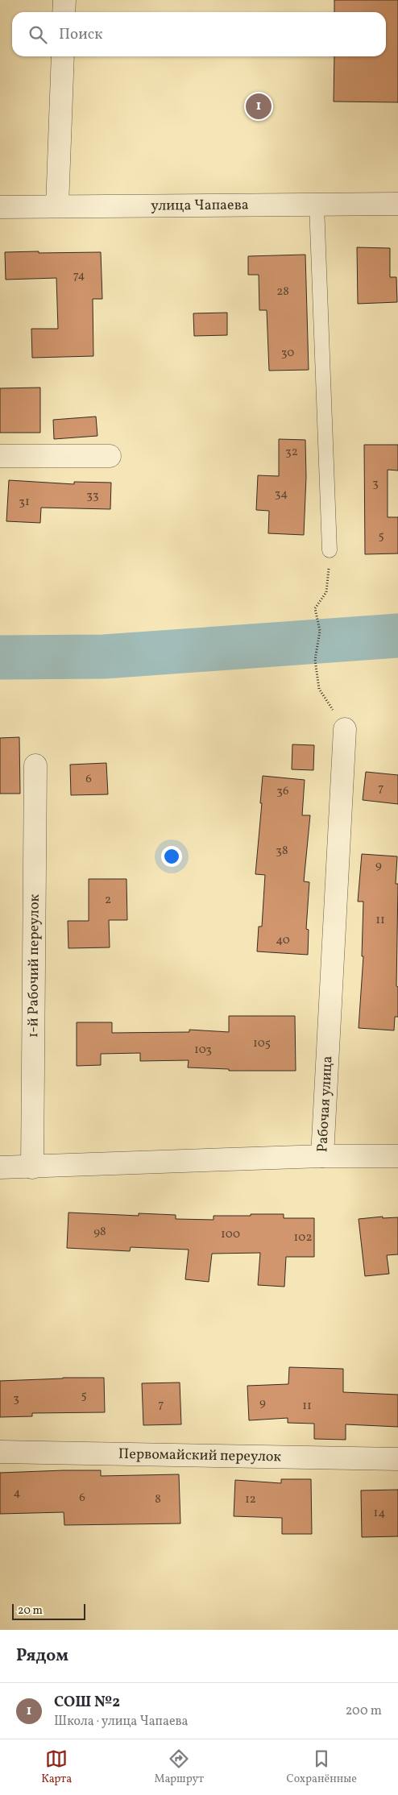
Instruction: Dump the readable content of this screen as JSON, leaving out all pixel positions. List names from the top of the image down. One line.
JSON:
{"streets":{"street":["улица Чапаева","1-й Рабочий переулок","Рабочая улица","Первомайский переулок"]},"crossings":[["1-й Рабочий переулок","Рабочая улица"]],"house_numbers":["74","28","30","32","3","34","33","31","5","6","7","36","38","9","2","11","40","105","103","98","100","102","5","3","9","7","11","4","6","8","12","14"],"scale_bar":"20 m","page":{"search":"Поиск","pins":"1","scale":"20 m","heading":"Рядом","list":[{"mark":"1","name":"СОШ №2","note":"Школа · улица Чапаева","value":"200 m"}],"nav":["Карта","Маршрут","Сохранённые"]}}
